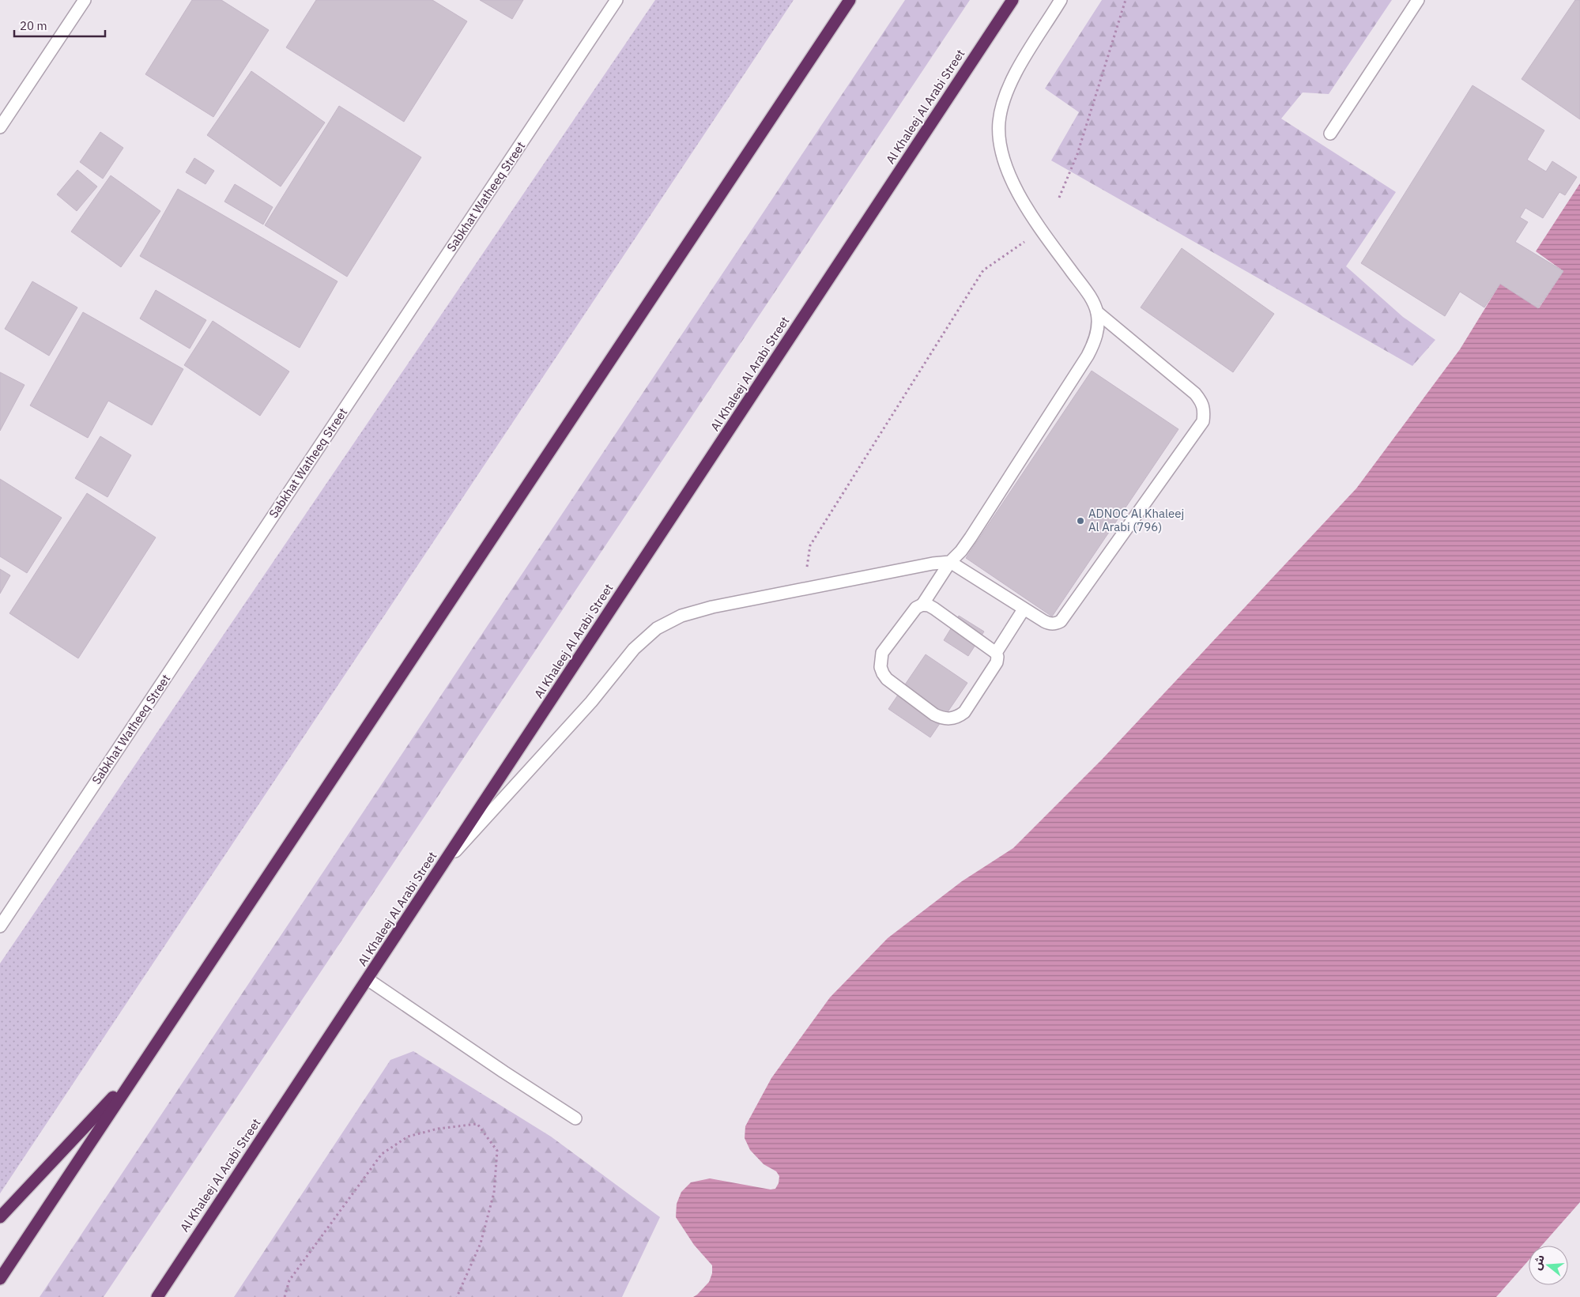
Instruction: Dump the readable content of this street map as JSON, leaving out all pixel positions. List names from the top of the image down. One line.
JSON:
{"streets":{"highway":["Al Khaleej Al Arabi Street"],"street":["Sabkhat Watheeq Street"]},"places":["ADNOC Al Khaleej Al Arabi (796)"],"scale_bar":"20 m","north":"left"}
